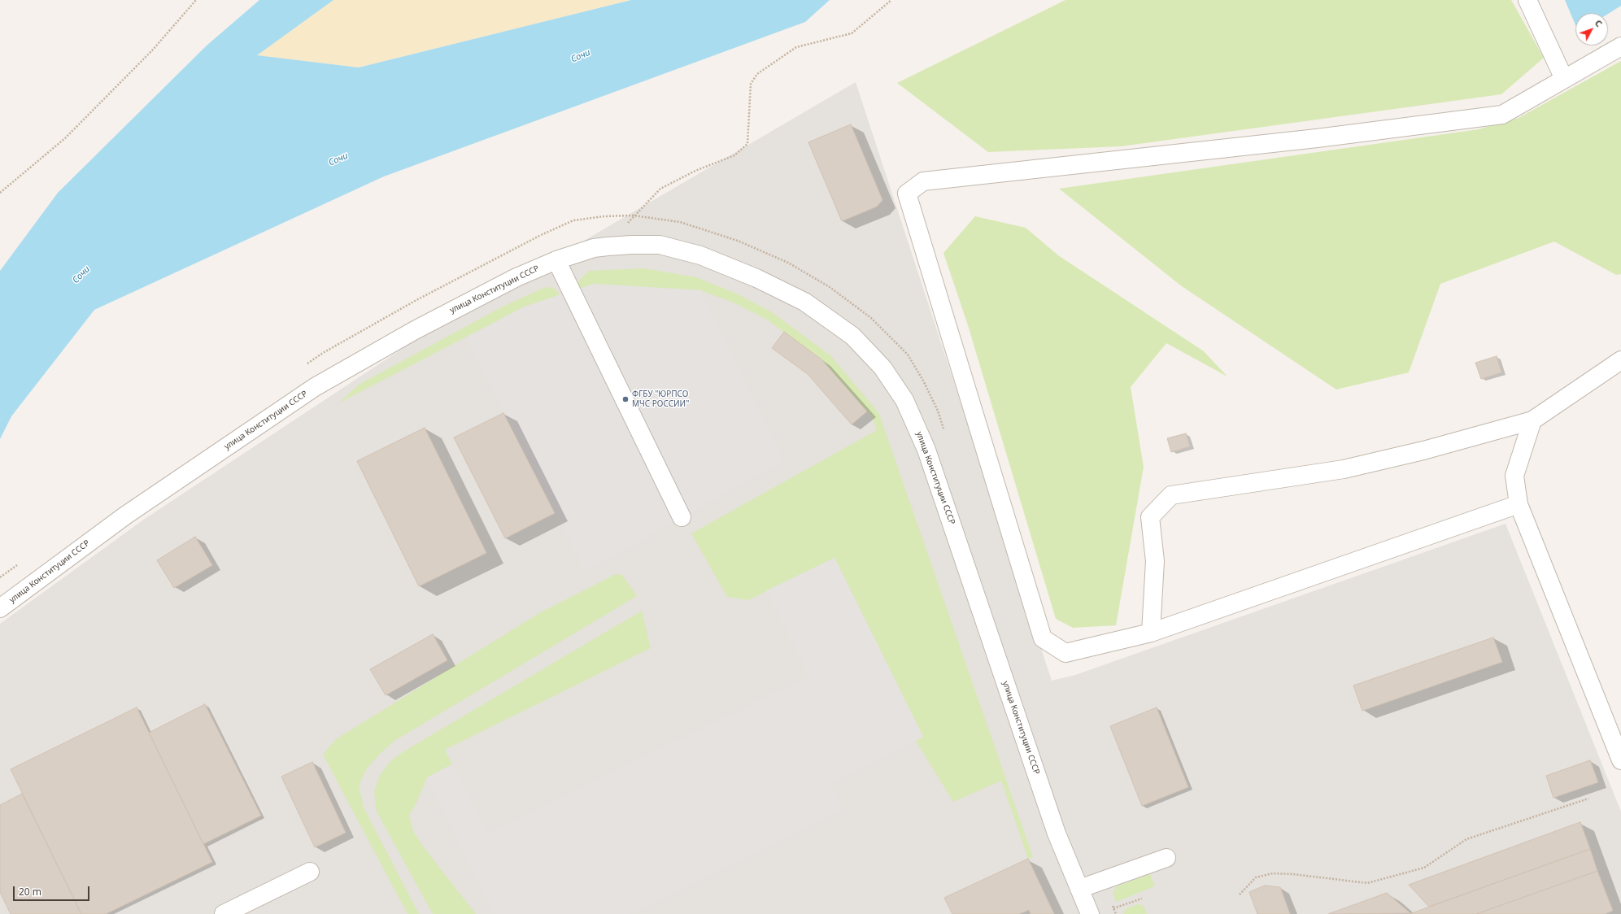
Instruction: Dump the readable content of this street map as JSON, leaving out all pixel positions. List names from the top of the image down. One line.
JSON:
{"streets":{"street":["улица Конституции СССР"]},"water":["Сочи"],"places":["ФГБУ \"ЮРПСО МЧС РОССИИ\""],"scale_bar":"20 m","north":"top right"}
